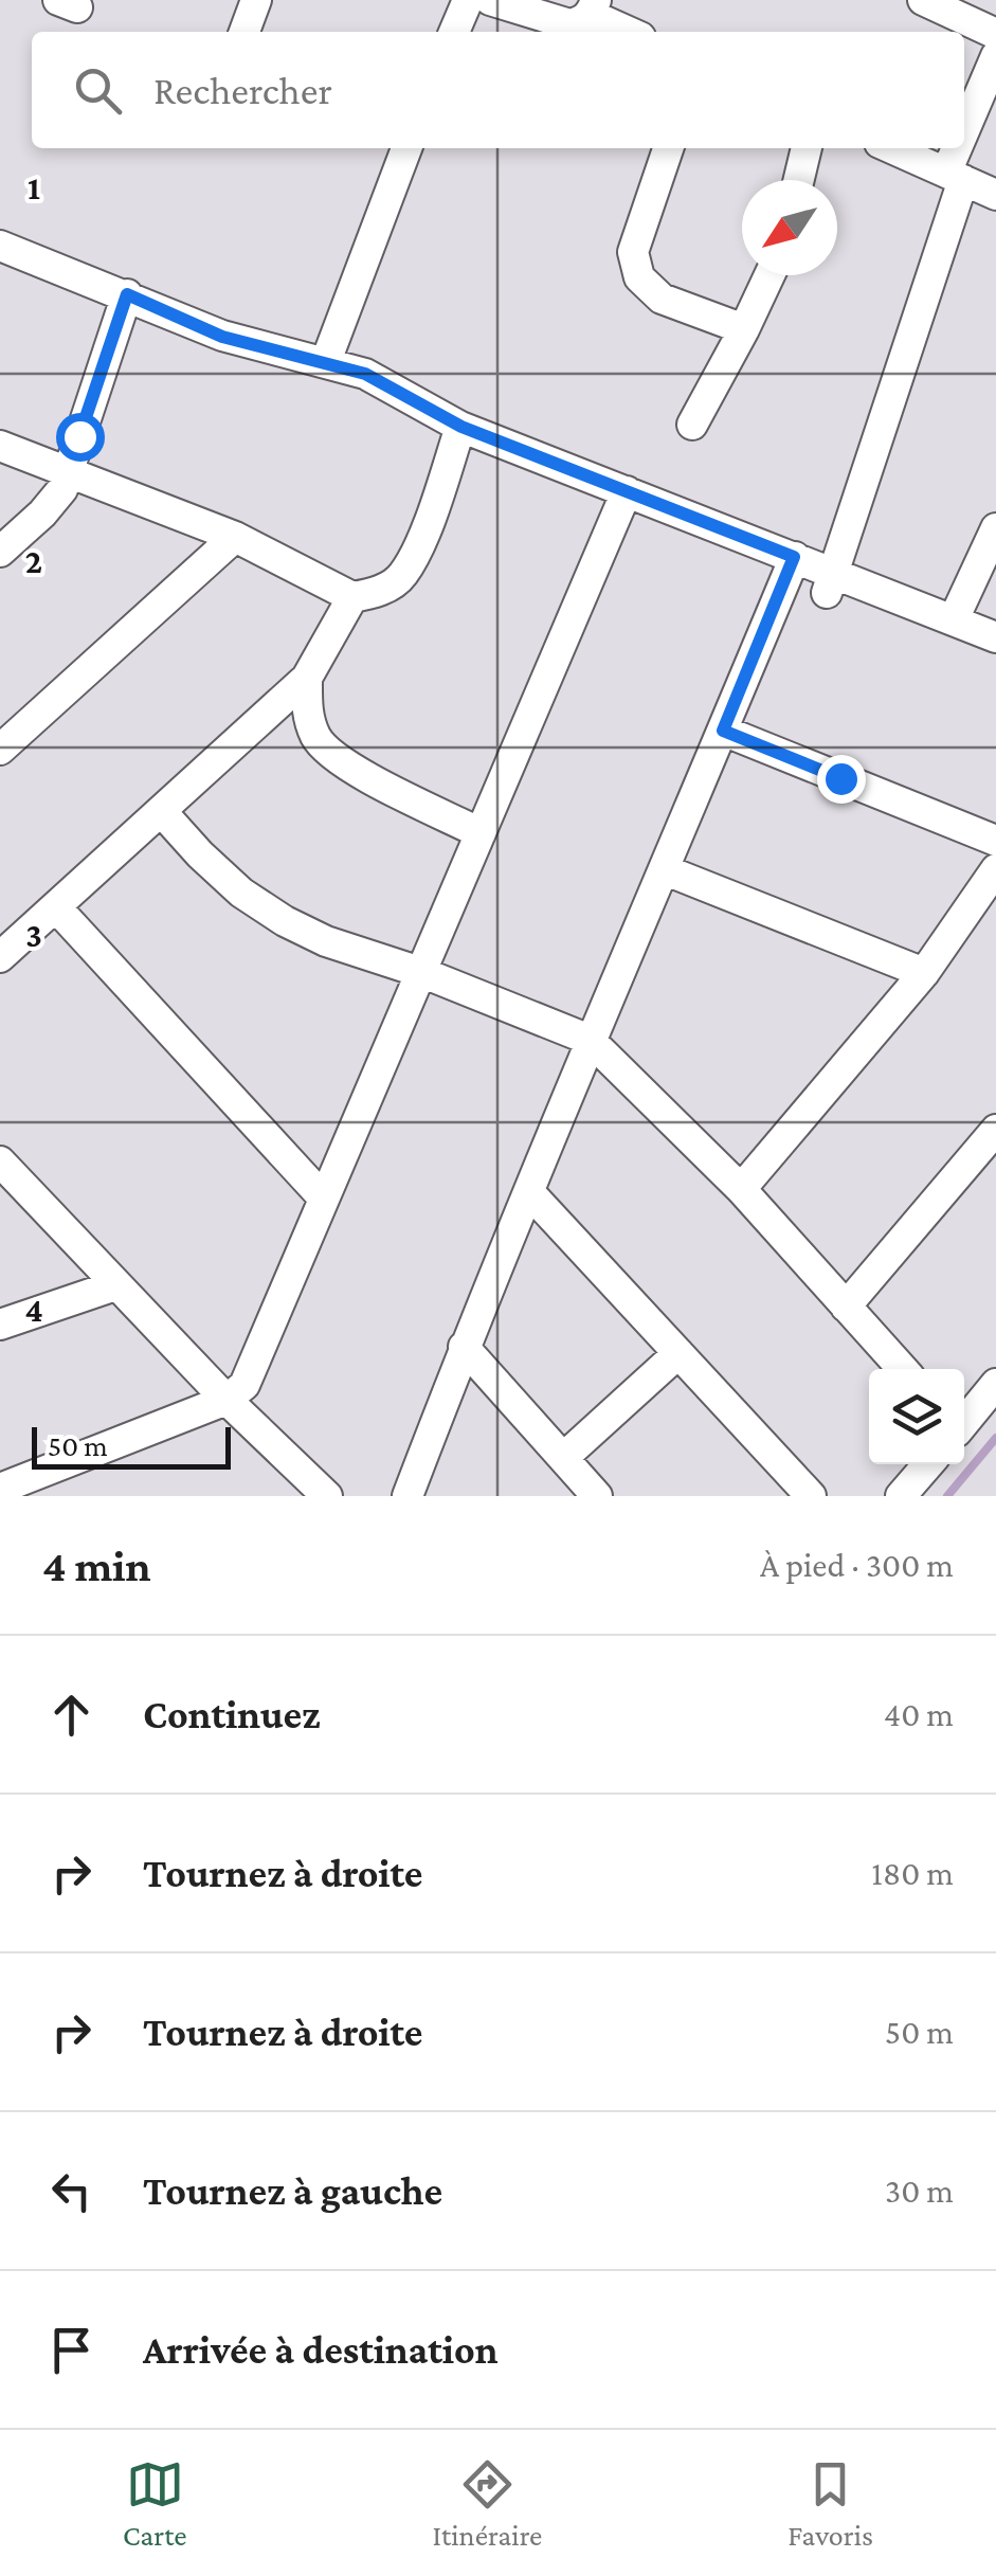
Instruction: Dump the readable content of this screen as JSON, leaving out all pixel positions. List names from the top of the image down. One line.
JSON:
{"scale_bar":"50 m","north":"bottom left","page":{"search":"Rechercher","scale":"50 m","heading":["4 min","À pied · 300 m"],"list":[["Continuez","40 m"],["Tournez à droite","180 m"],["Tournez à droite","50 m"],["Tournez à gauche","30 m"],"Arrivée à destination"],"nav":["Carte","Itinéraire","Favoris"]},"grid":{"rows":["1","2","3","4"]}}
